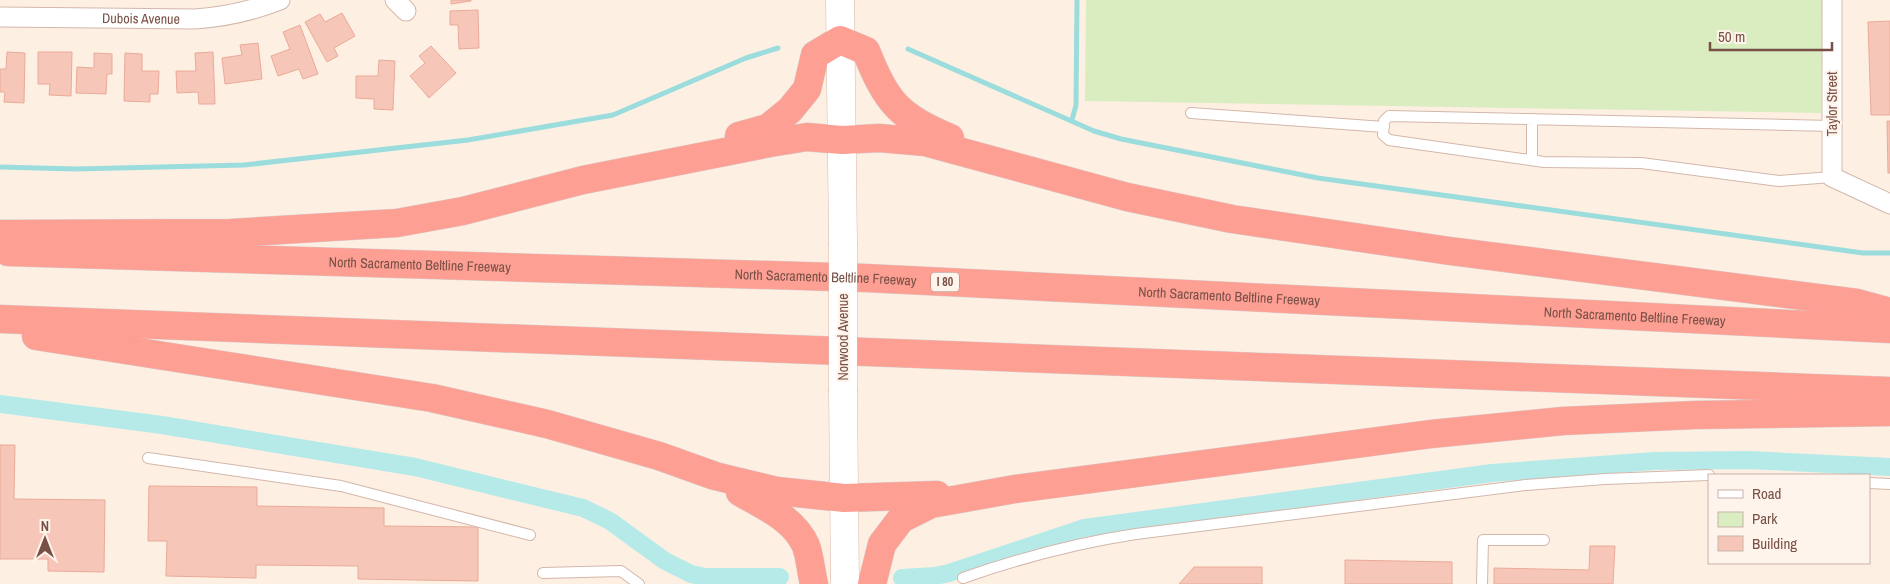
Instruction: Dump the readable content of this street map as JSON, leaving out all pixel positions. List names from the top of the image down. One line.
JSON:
{"streets":{"highway":["North Sacramento Beltline Freeway","I 80"],"main road":["Norwood Avenue"],"street":["Dubois Avenue","Taylor Street"]},"legend":["Road","Park","Building"],"scale_bar":"50 m","north":"top"}
